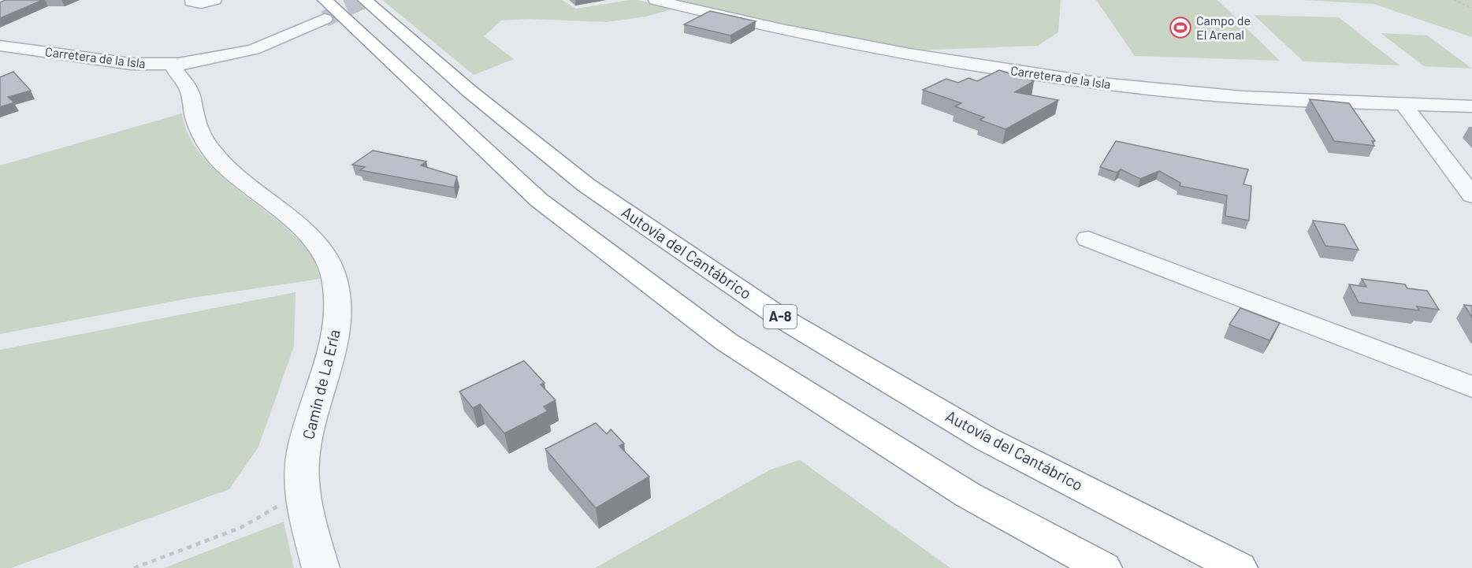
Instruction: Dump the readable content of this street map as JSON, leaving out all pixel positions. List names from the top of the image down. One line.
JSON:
{"streets":{"highway":["Autovía del Cantábrico","A-8"],"street":["Carretera de la Isla","Camín de La Ería"]},"crossings":[["Carretera de la Isla","Camín de La Ería"]],"places":{"sports":["Campo de El Arenal"]}}
